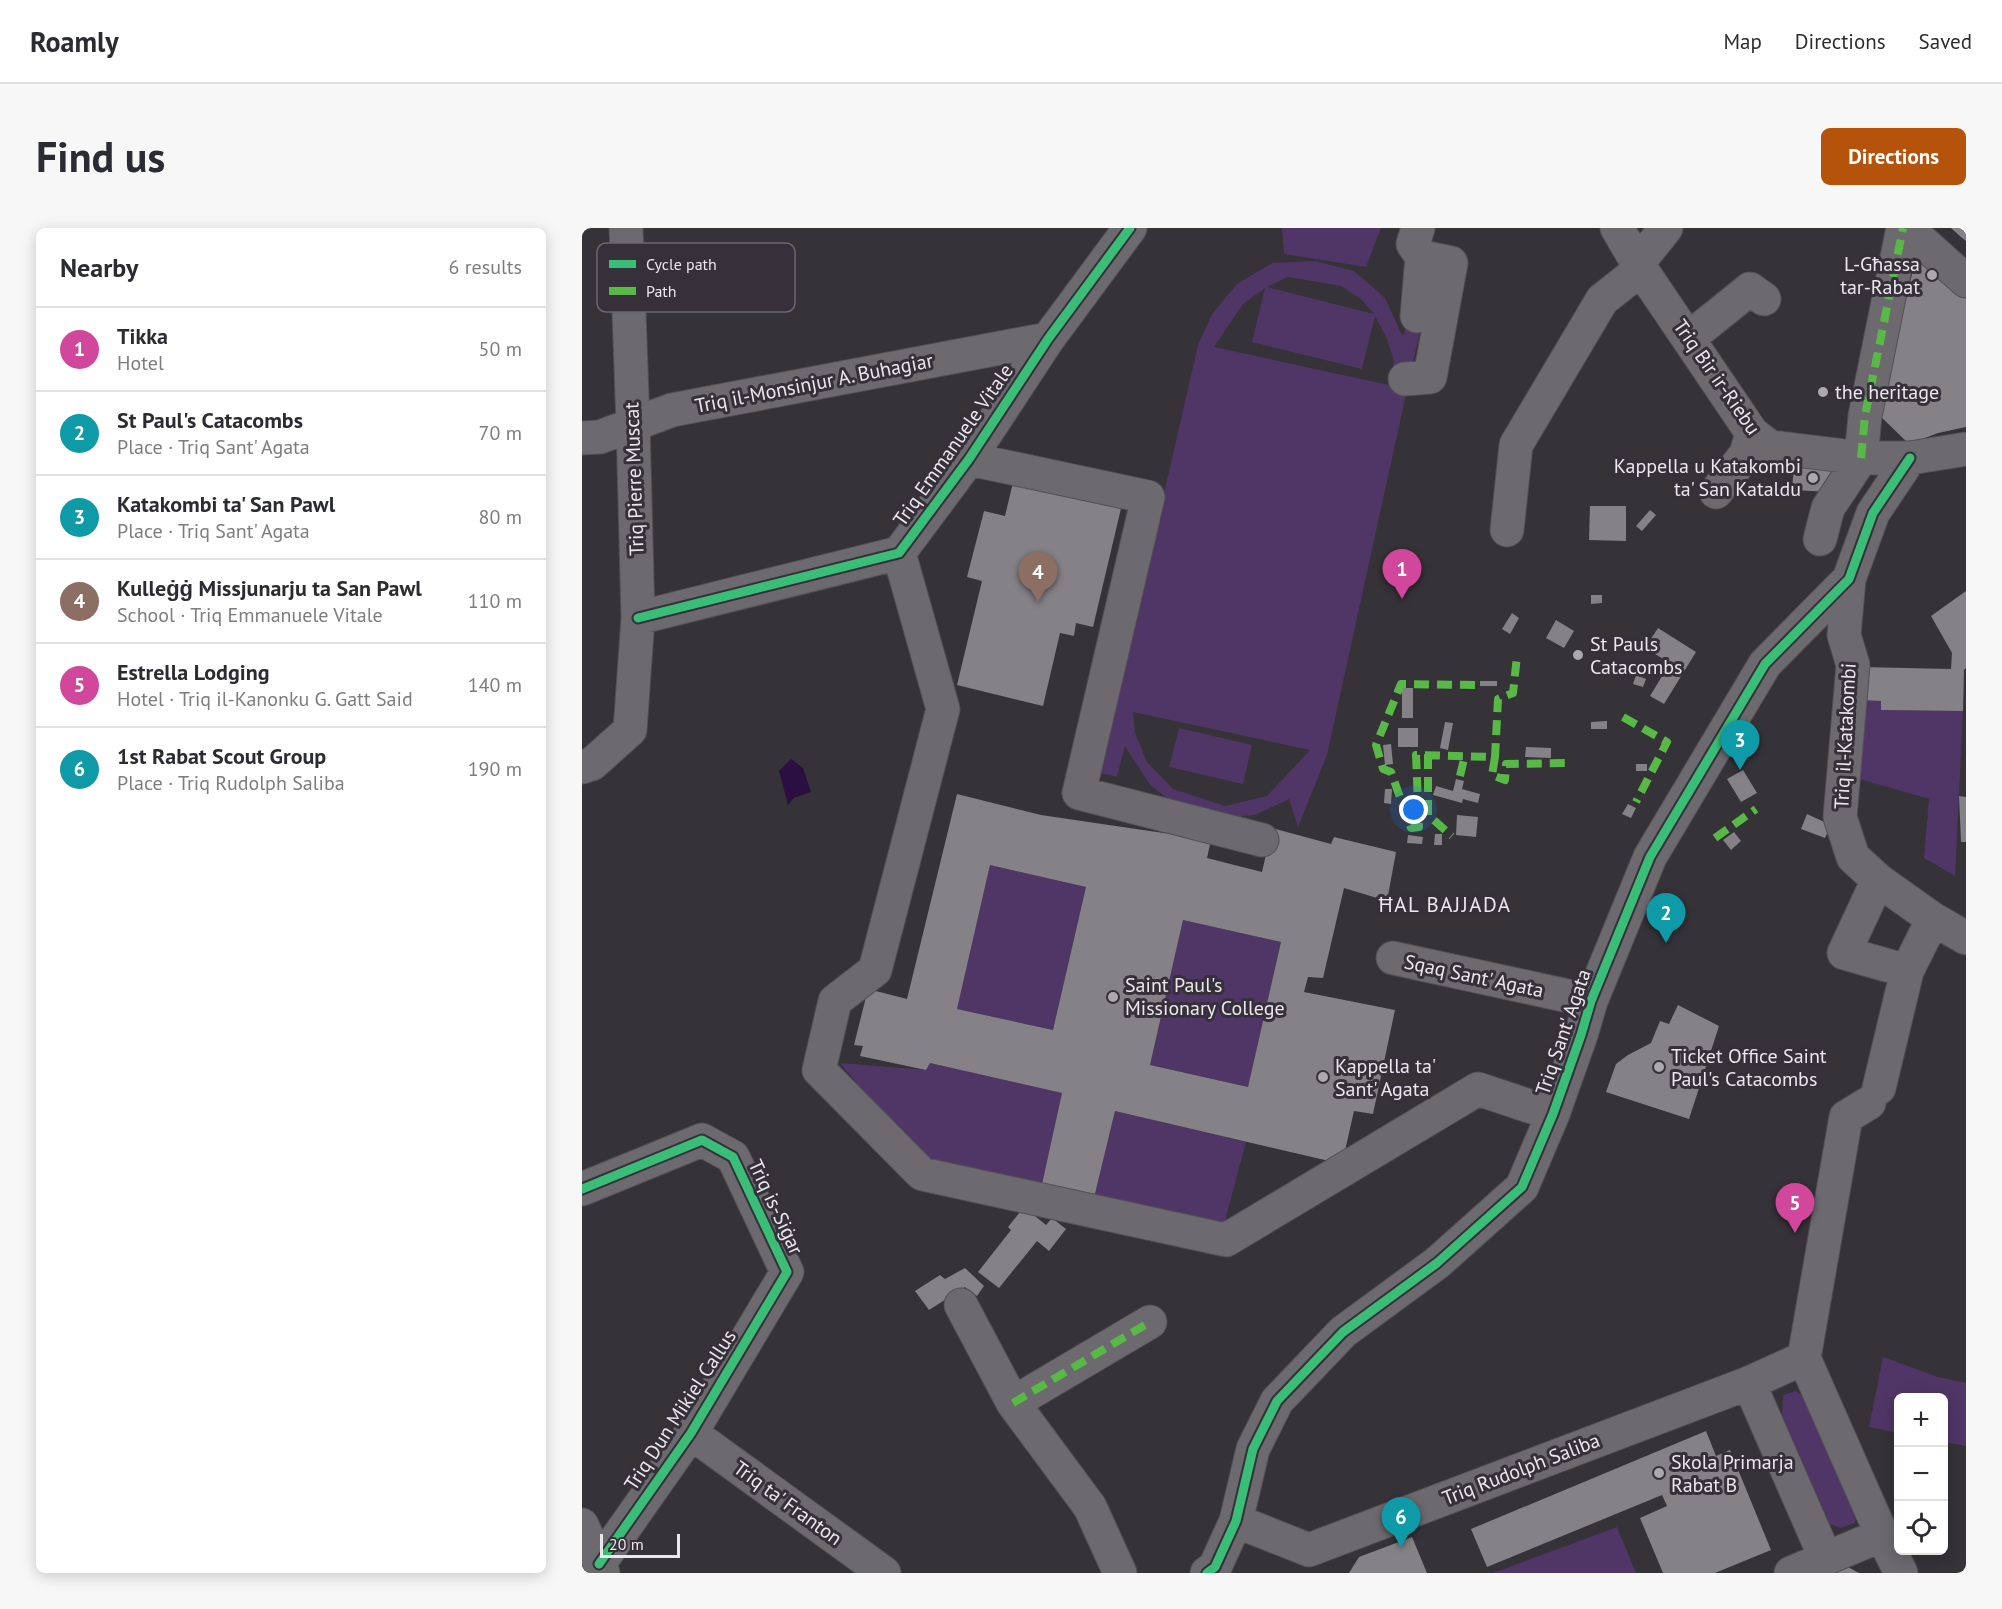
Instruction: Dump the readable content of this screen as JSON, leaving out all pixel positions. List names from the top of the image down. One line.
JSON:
{"streets":{"street":["Triq Bir ir-Riebu","Triq il-Monsinjur A. Buhagiar","Triq Emmanuele Vitale","Triq Pierre Muscat","Triq il-Katakombi","Sqaq Sant' Agata","Triq Sant' Agata","Triq is-Siġar","Triq Dun Mikiel Callus","Triq Rudolph Saliba","Triq ta' Franton"]},"crossings":[["Triq Bir ir-Riebu","Triq Sant' Agata"],["Triq il-Monsinjur A. Buhagiar","Triq Emmanuele Vitale"],["Triq il-Monsinjur A. Buhagiar","Triq Pierre Muscat"],["Triq Emmanuele Vitale","Triq Pierre Muscat"],["Triq il-Katakombi","Triq Sant' Agata"],["Sqaq Sant' Agata","Triq Sant' Agata"],["Triq Sant' Agata","Triq Rudolph Saliba"],["Triq is-Siġar","Triq Dun Mikiel Callus"],["Triq Dun Mikiel Callus","Triq ta' Franton"]],"districts":["ĦAL BAJJADA"],"places":["L-Għassa tar-Rabat","the heritage","Kappella u Katakombi ta' San Kataldu","St Pauls Catacombs","Saint Paul's Missionary College","Ticket Office Saint Paul's Catacombs","Kappella ta' Sant' Agata","Skola Primarja Rabat B"],"legend":["Cycle path","Path"],"scale_bar":"20 m","page":{"header":"Roamly","nav":["Map","Directions","Saved"],"buttons":"Directions","title":"Find us","heading":["Nearby","6 results"],"list":[{"mark":"1","name":"Tikka","note":"Hotel","value":"50 m"},{"mark":"2","name":"St Paul's Catacombs","note":"Place · Triq Sant' Agata","value":"70 m"},{"mark":"3","name":"Katakombi ta' San Pawl","note":"Place · Triq Sant' Agata","value":"80 m"},{"mark":"4","name":"Kulleġġ Missjunarju ta San Pawl","note":"School · Triq Emmanuele Vitale","value":"110 m"},{"mark":"5","name":"Estrella Lodging","note":"Hotel · Triq il-Kanonku G. Gatt Said","value":"140 m"},{"mark":"6","name":"1st Rabat Scout Group","note":"Place · Triq Rudolph Saliba","value":"190 m"}],"pins":["1","4","3","2","5","6"],"map_buttons":["+","−"],"scale":"20 m"}}
